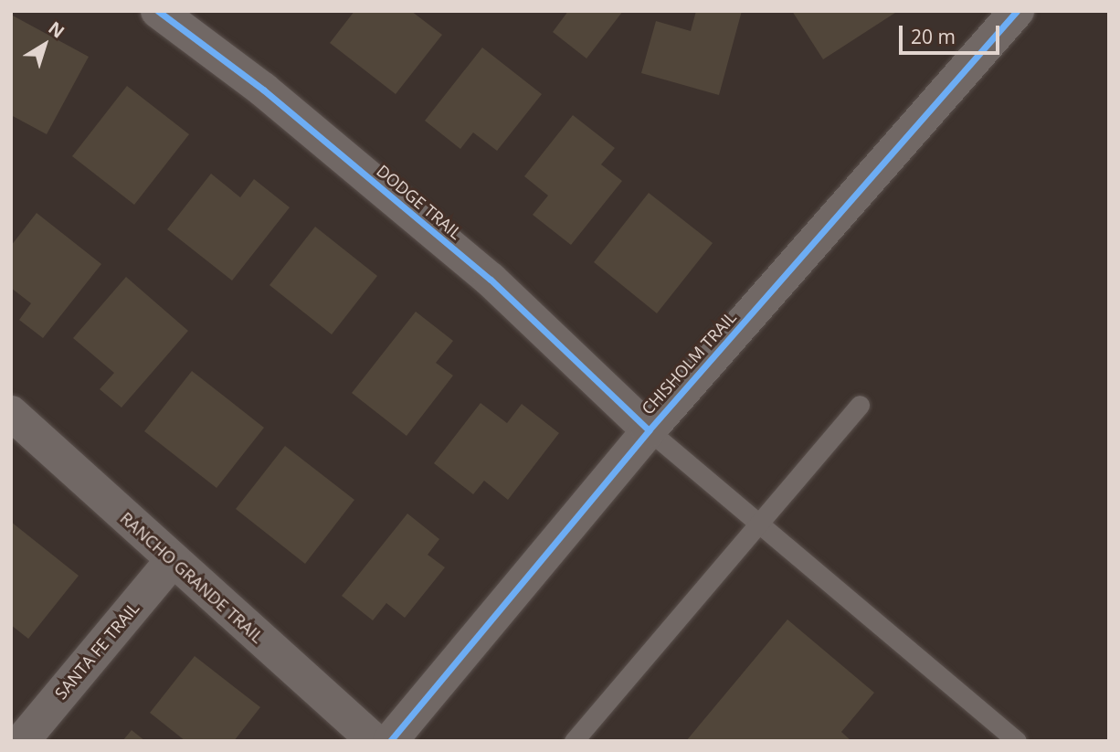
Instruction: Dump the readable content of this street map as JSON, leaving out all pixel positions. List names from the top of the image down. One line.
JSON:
{"streets":{"street":["DODGE TRAIL","CHISHOLM TRAIL","RANCHO GRANDE TRAIL","SANTA FE TRAIL"]},"crossings":[["DODGE TRAIL","CHISHOLM TRAIL"],["RANCHO GRANDE TRAIL","SANTA FE TRAIL"]],"scale_bar":"20 m","north":"top right"}
